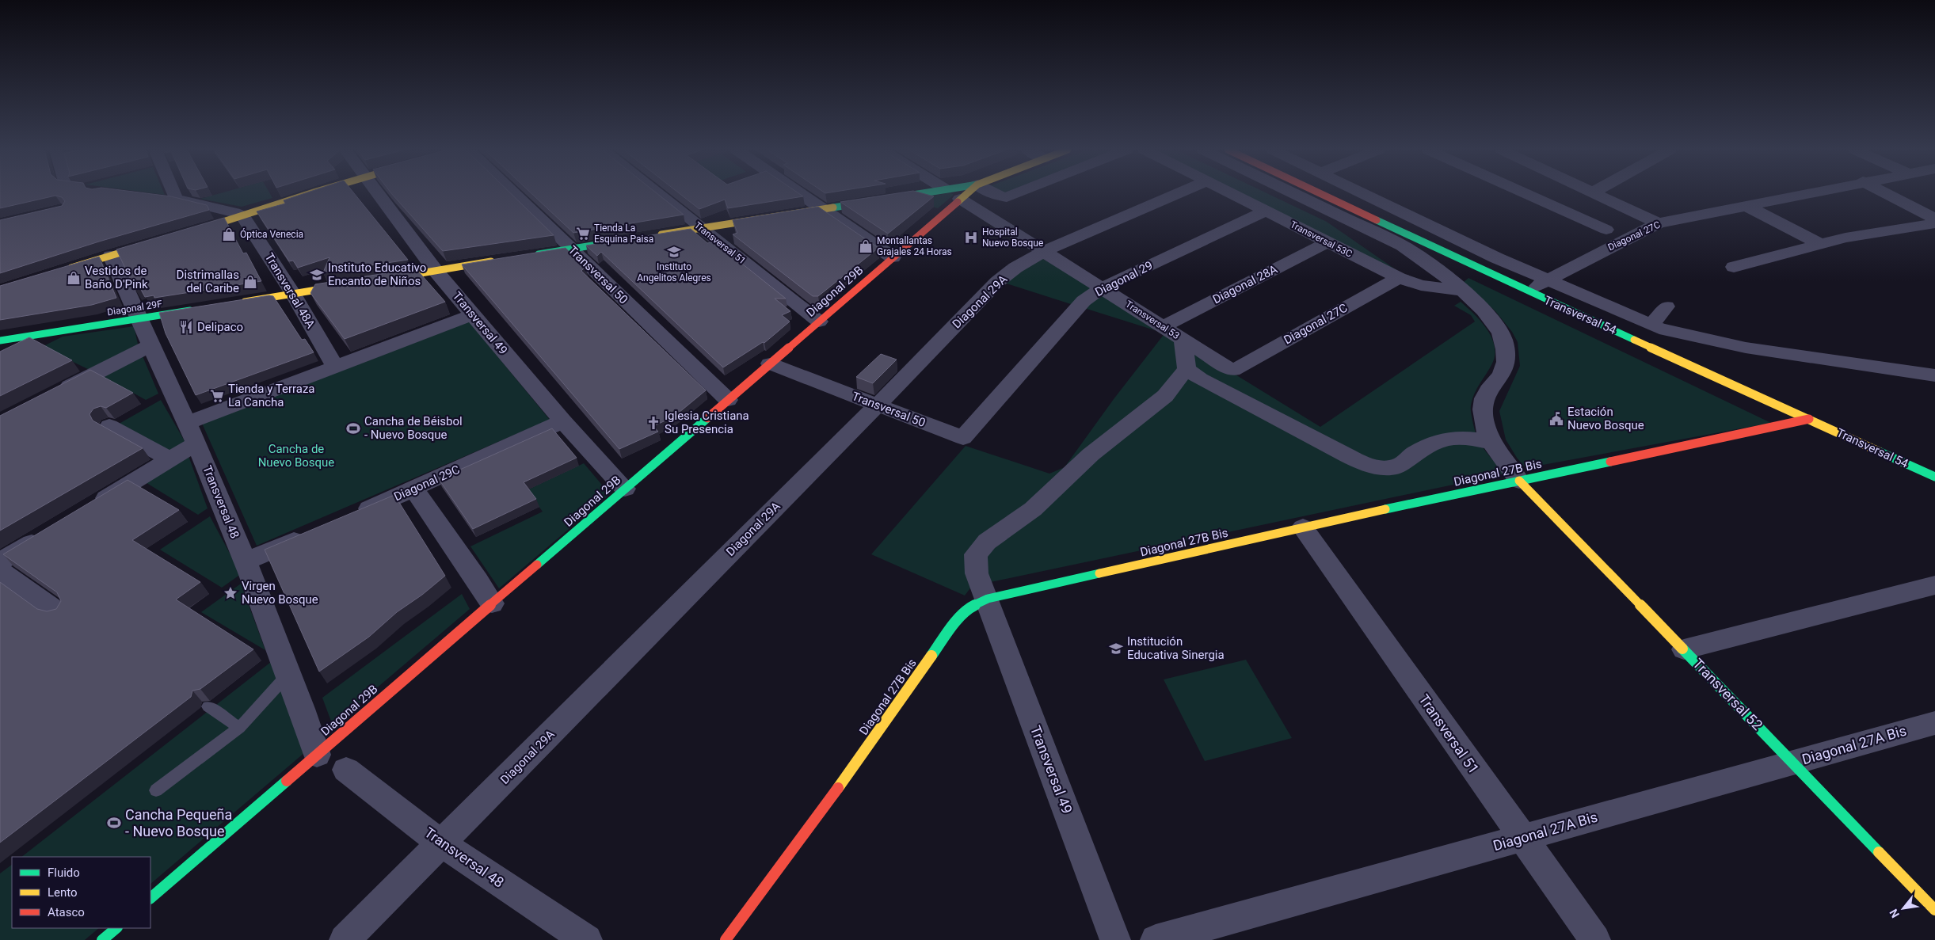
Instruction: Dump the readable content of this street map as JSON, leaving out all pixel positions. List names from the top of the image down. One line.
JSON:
{"streets":{"street":["Diagonal 27C","Transversal 53C","Transversal 51","Transversal 50","Diagonal 29","Diagonal 28A","Transversal 48A","Diagonal 29B","Diagonal 29A","Diagonal 29F","Transversal 54","Transversal 53","Transversal 49","Diagonal 27B Bis","Diagonal 29C","Transversal 48","Transversal 52","Diagonal 27A Bis"]},"crossings":[["Diagonal 27C","Transversal 53C"],["Diagonal 27C","Transversal 54"],["Diagonal 27C","Transversal 53"],["Transversal 53C","Diagonal 29"],["Transversal 53C","Diagonal 28A"],["Transversal 51","Diagonal 29B"],["Transversal 51","Diagonal 27B Bis"],["Transversal 51","Diagonal 27A Bis"],["Transversal 50","Diagonal 29"],["Transversal 50","Diagonal 29B"],["Transversal 50","Diagonal 29A"],["Diagonal 29","Transversal 53"],["Diagonal 28A","Transversal 53"],["Diagonal 29B","Transversal 53"],["Diagonal 29B","Transversal 49"],["Diagonal 29B","Transversal 48"],["Diagonal 29A","Transversal 53"],["Diagonal 29A","Transversal 48"],["Diagonal 29F","Transversal 48"],["Transversal 54","Diagonal 27B Bis"],["Transversal 49","Diagonal 27B Bis"],["Transversal 49","Diagonal 29C"],["Diagonal 27B Bis","Transversal 52"],["Transversal 52","Diagonal 27A Bis"]],"parks":["Cancha de Nuevo Bosque"],"places":{"supermarket":["Tienda La Esquina Paisa","Tienda y Terraza La Cancha"],"shop":["Óptica Venecia","Montallantas Grajales 24 Horas","Vestidos de Baño D'Pink","Distrimallas del Caribe"],"hospital":["Hospital Nuevo Bosque"],"school or university":["Instituto Angelitos Alegres","Instituto Educativo Encanto de Niños","Institución Educativa Sinergia"],"restaurant":["Delipaco"],"public building":["Estación Nuevo Bosque"],"church":["Iglesia Cristiana Su Presencia"],"sports":["Cancha de Béisbol - Nuevo Bosque","Cancha Pequeña - Nuevo Bosque"],"place":["Virgen Nuevo Bosque"]},"legend":["Fluido","Lento","Atasco"],"north":"bottom left"}
